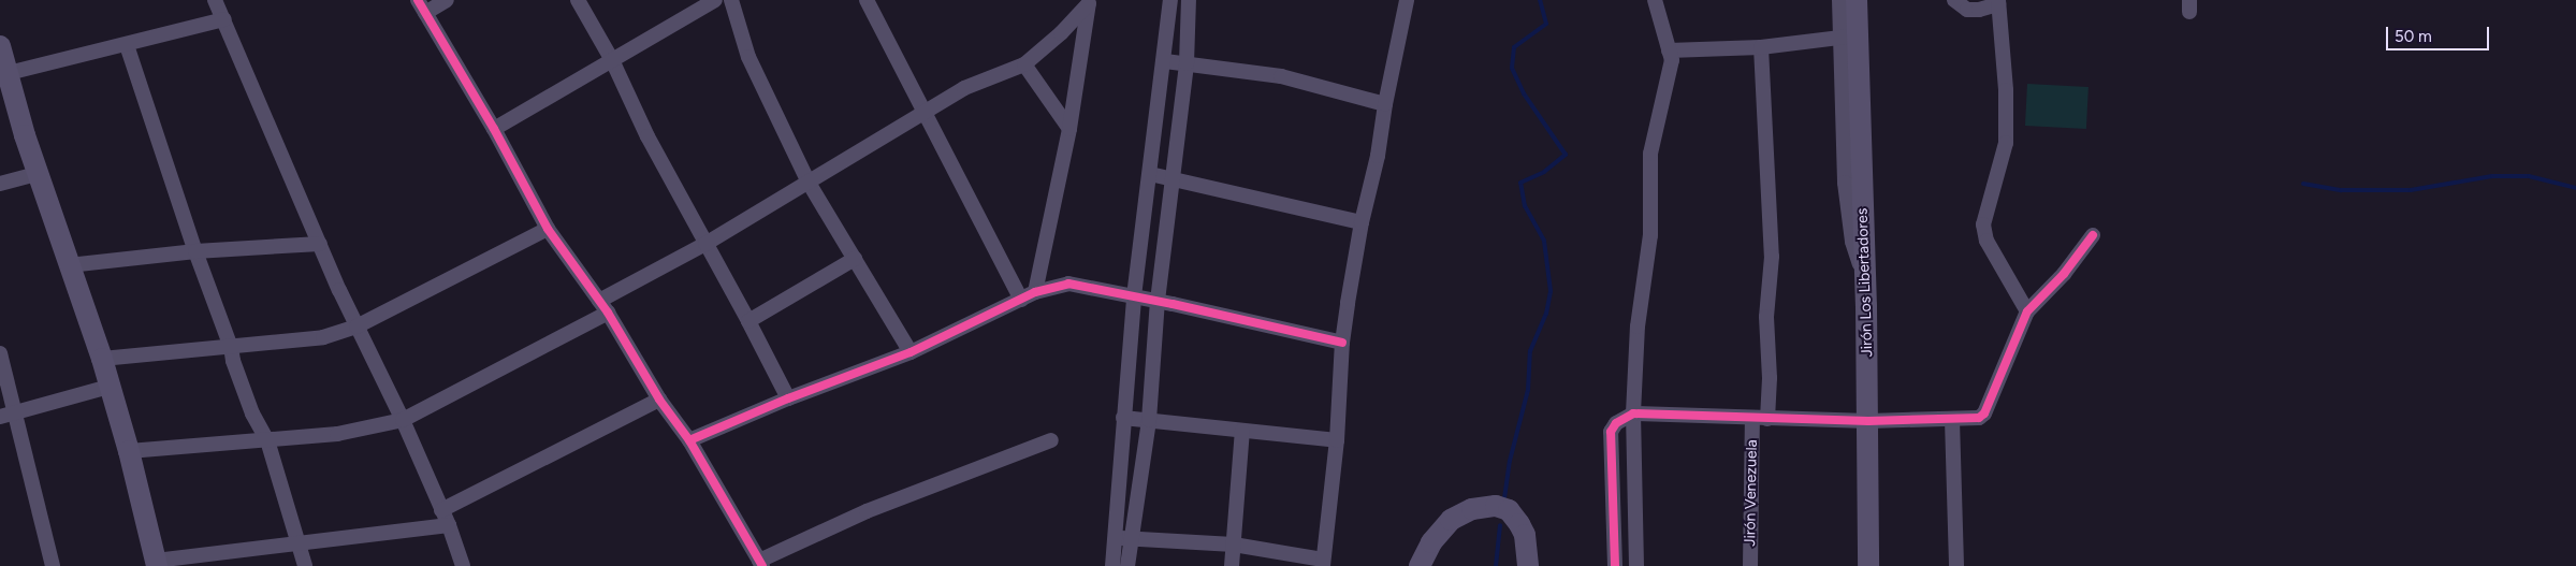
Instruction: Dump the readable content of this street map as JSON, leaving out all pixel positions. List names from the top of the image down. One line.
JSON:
{"streets":{"street":["Jirón Los Libertadores","Jirón Venezuela"]},"scale_bar":"50 m"}
